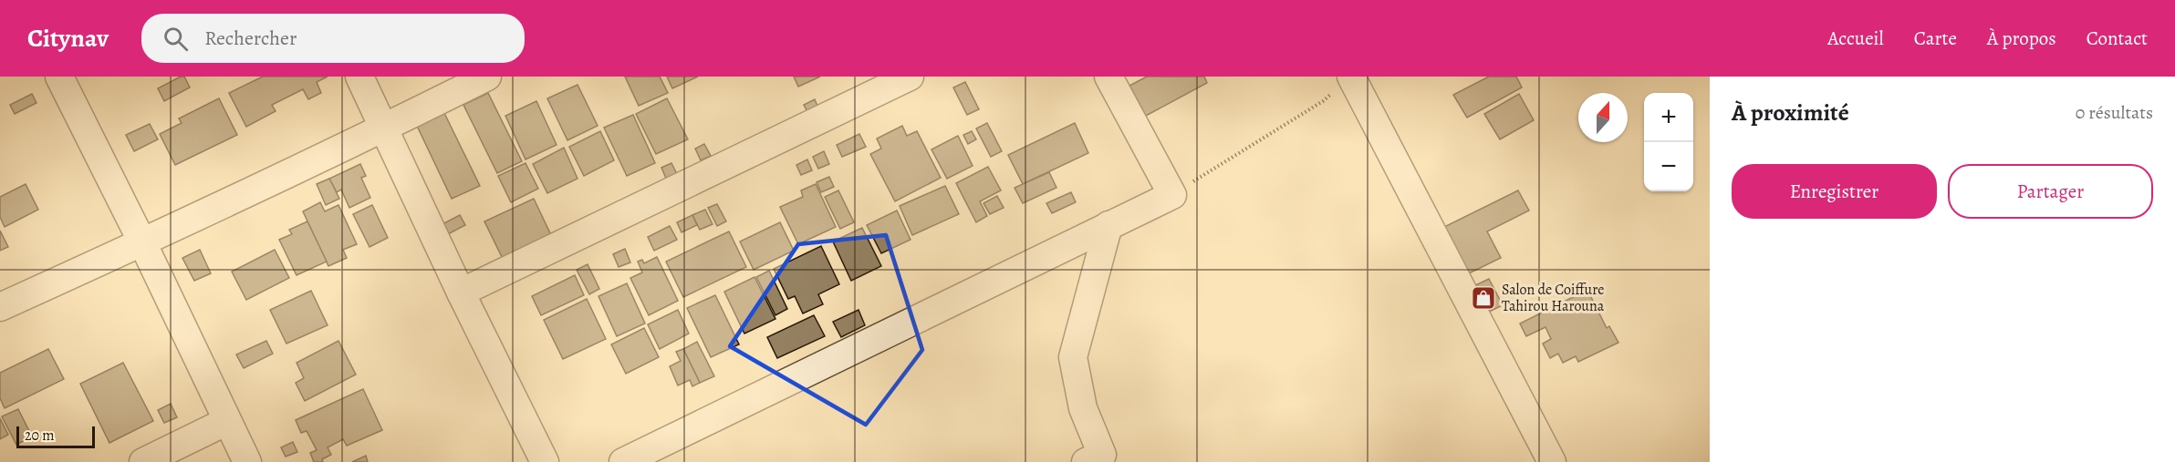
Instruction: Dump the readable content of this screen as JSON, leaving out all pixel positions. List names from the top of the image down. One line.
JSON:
{"places":{"shop":["Salon de Coiffure Tahirou Harouna"]},"scale_bar":"20 m","north":"top","page":{"header":"Citynav","search":"Rechercher","nav":["Accueil","Carte","À propos","Contact"],"heading":["À proximité","0 résultats"],"map_buttons":["+","−"],"buttons":["Enregistrer","Partager"],"scale":"20 m"}}
